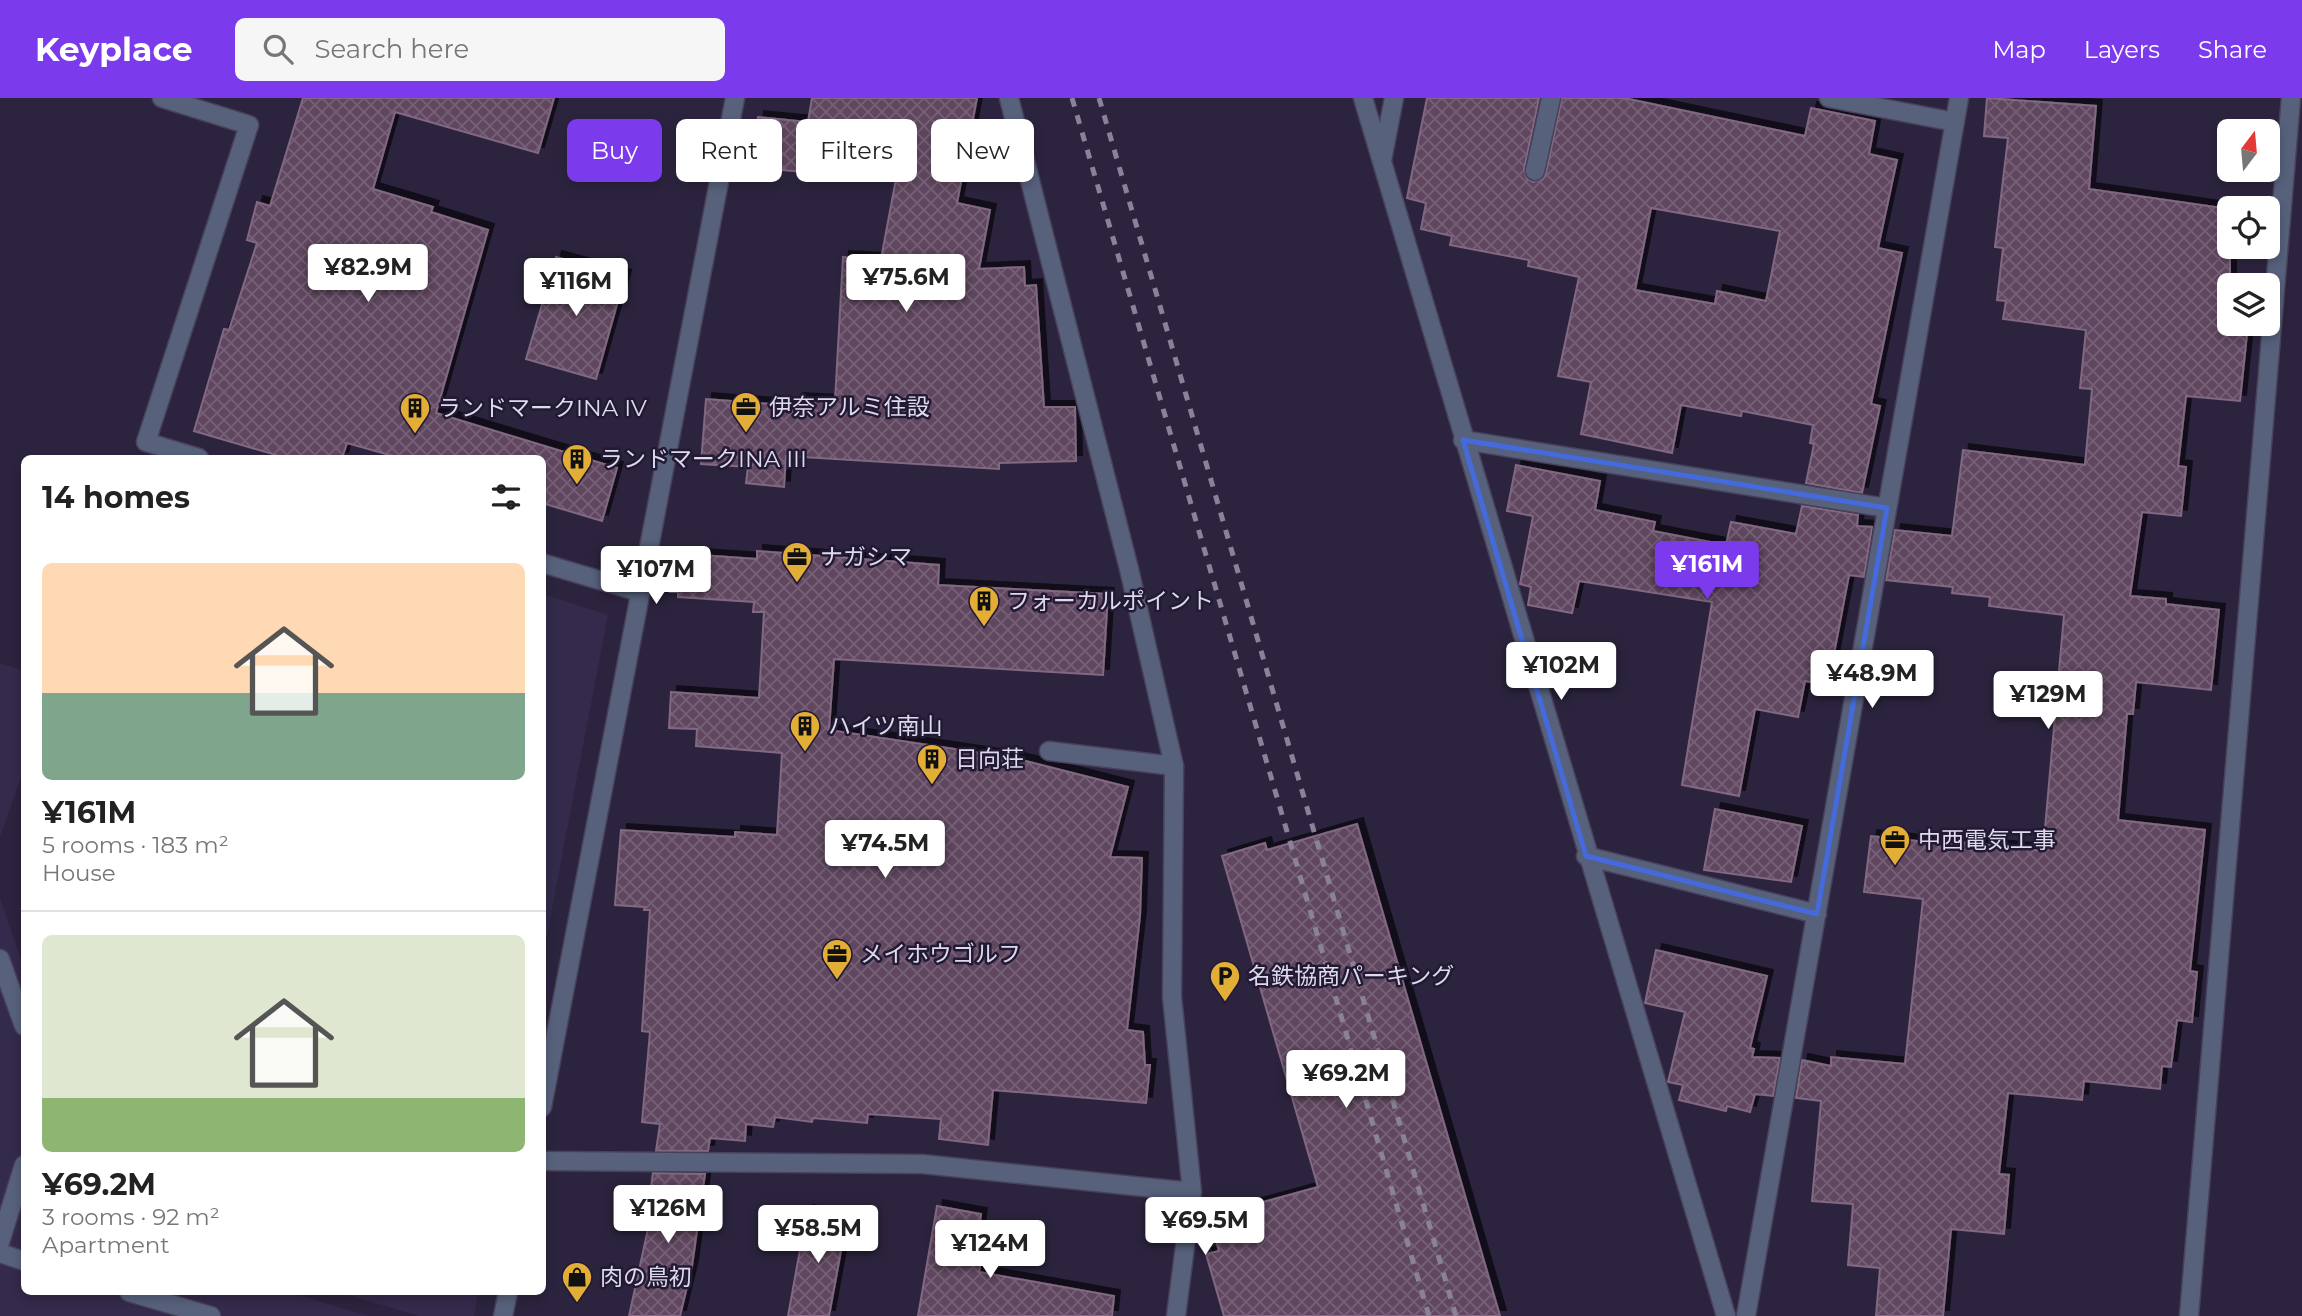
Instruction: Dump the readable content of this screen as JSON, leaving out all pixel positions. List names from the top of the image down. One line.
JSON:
{"places":{"office":["伊奈アルミ住設","ナガシマ","中西電気工事","メイホウゴルフ"],"building":["ランドマークINA IV","ランドマークINA III","フォーカルポイント","ハイツ南山","日向荘"],"parking":["名鉄協商パーキング"],"shop":["肉の鳥初"]},"north":"top","page":{"header":"Keyplace","search":"Search here","nav":["Map","Layers","Share"],"chip":["Buy","Rent","Filters","New"],"price":["¥82.9M","¥75.6M","¥116M","¥161M","¥107M","¥102M","¥48.9M","¥129M","¥74.5M","¥69.2M","¥126M","¥69.5M","¥58.5M","¥124M"],"heading":"14 homes","list":[{"name":"¥161M","note":"5 rooms · 183 m² · House"},{"name":"¥69.2M","note":"3 rooms · 92 m² · Apartment"}]}}
